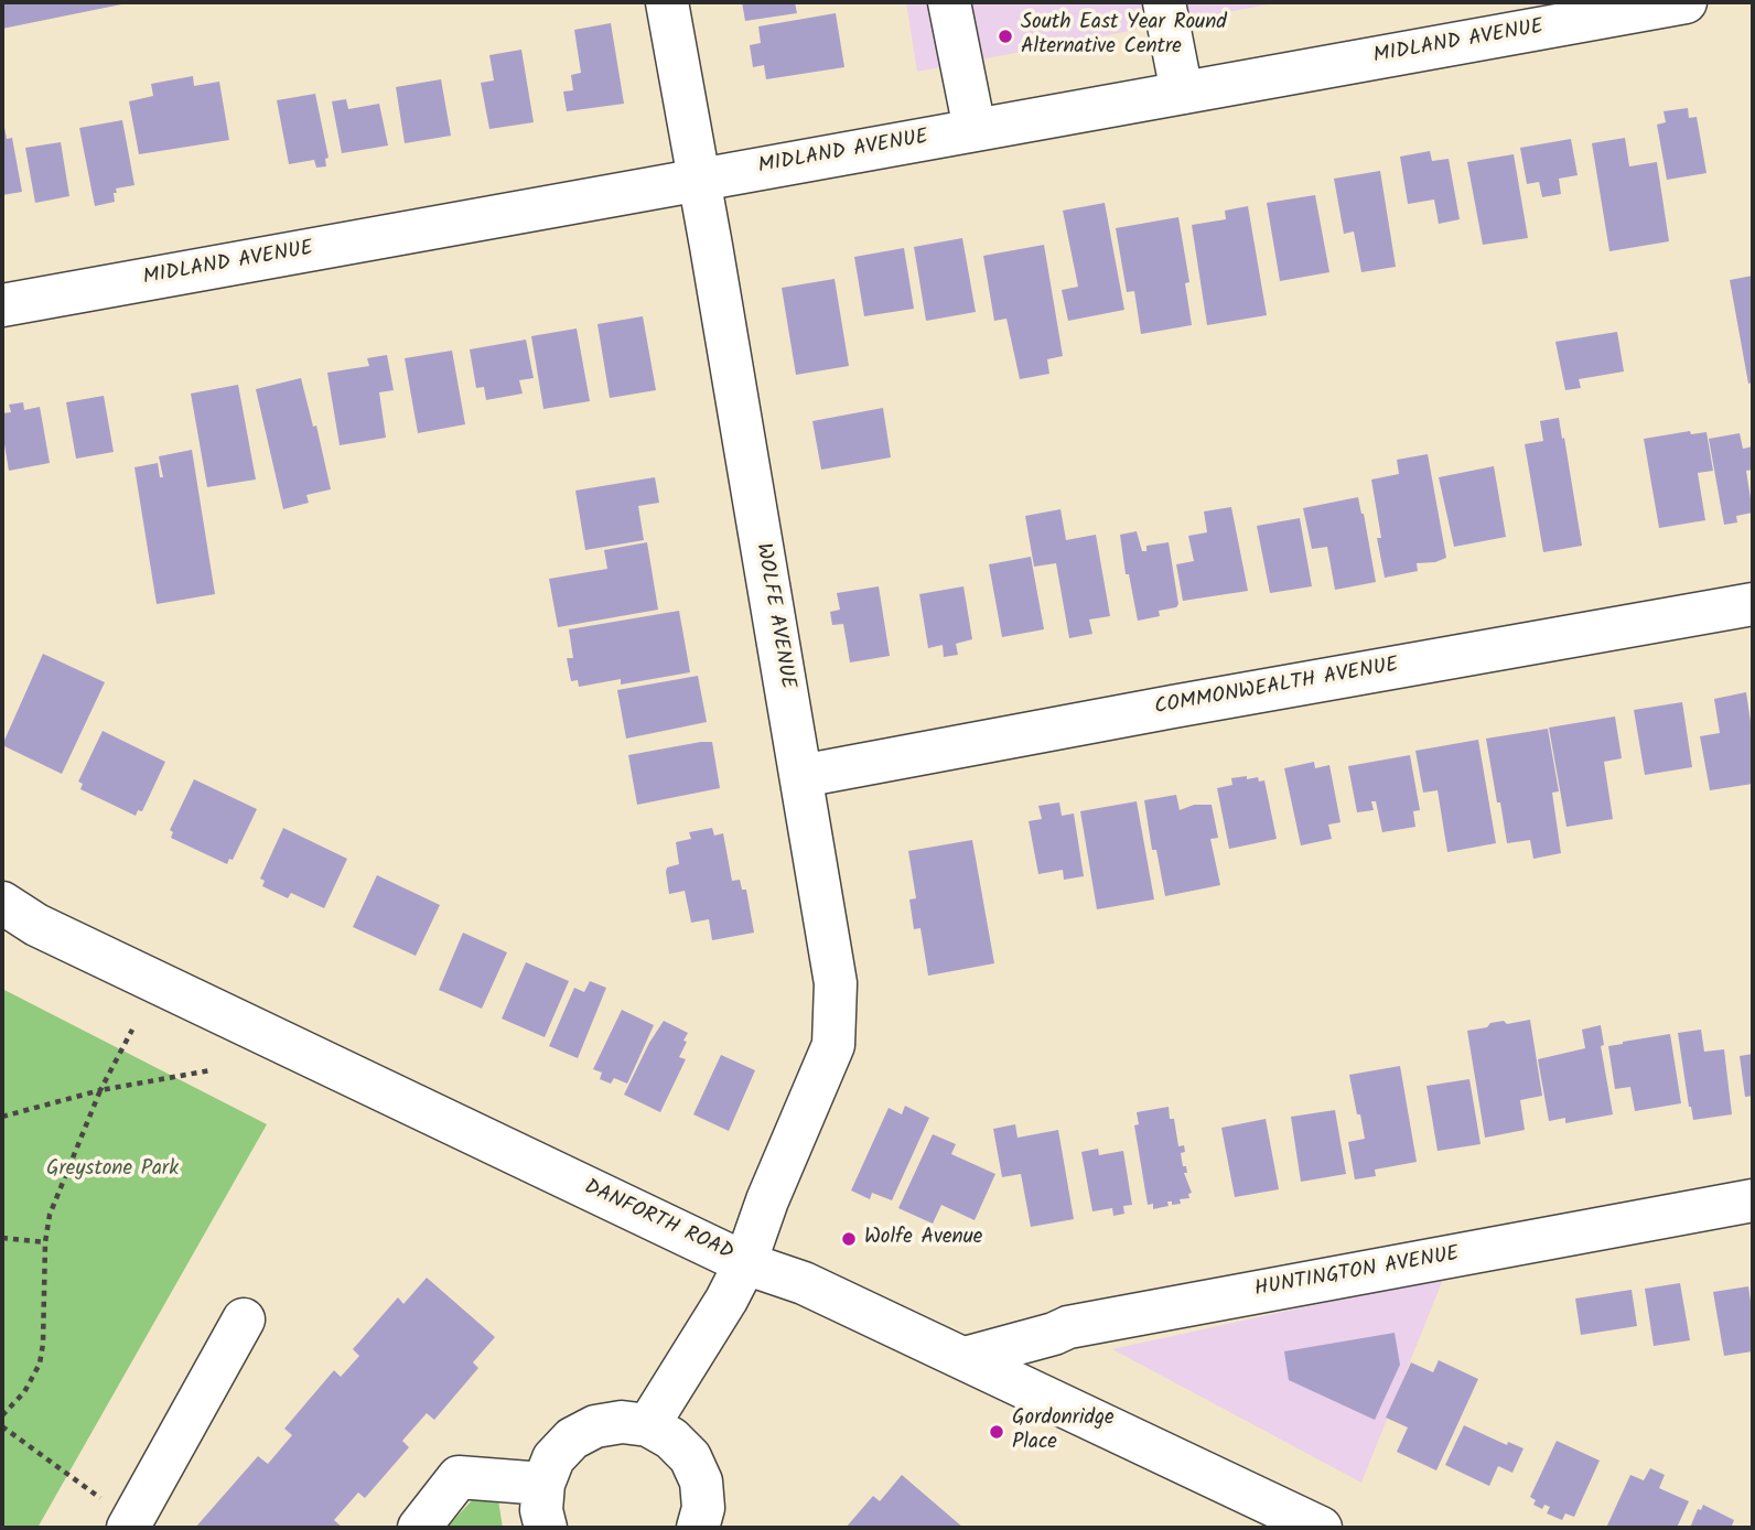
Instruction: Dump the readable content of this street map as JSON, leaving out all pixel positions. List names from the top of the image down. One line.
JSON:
{"streets":{"street":["MIDLAND AVENUE","WOLFE AVENUE","COMMONWEALTH AVENUE","DANFORTH ROAD","HUNTINGTON AVENUE"]},"crossings":[["MIDLAND AVENUE","WOLFE AVENUE"],["WOLFE AVENUE","COMMONWEALTH AVENUE"],["WOLFE AVENUE","DANFORTH ROAD"],["DANFORTH ROAD","HUNTINGTON AVENUE"]],"parks":["Greystone Park"],"places":["South East Year Round Alternative Centre","Wolfe Avenue","Gordonridge Place"]}
